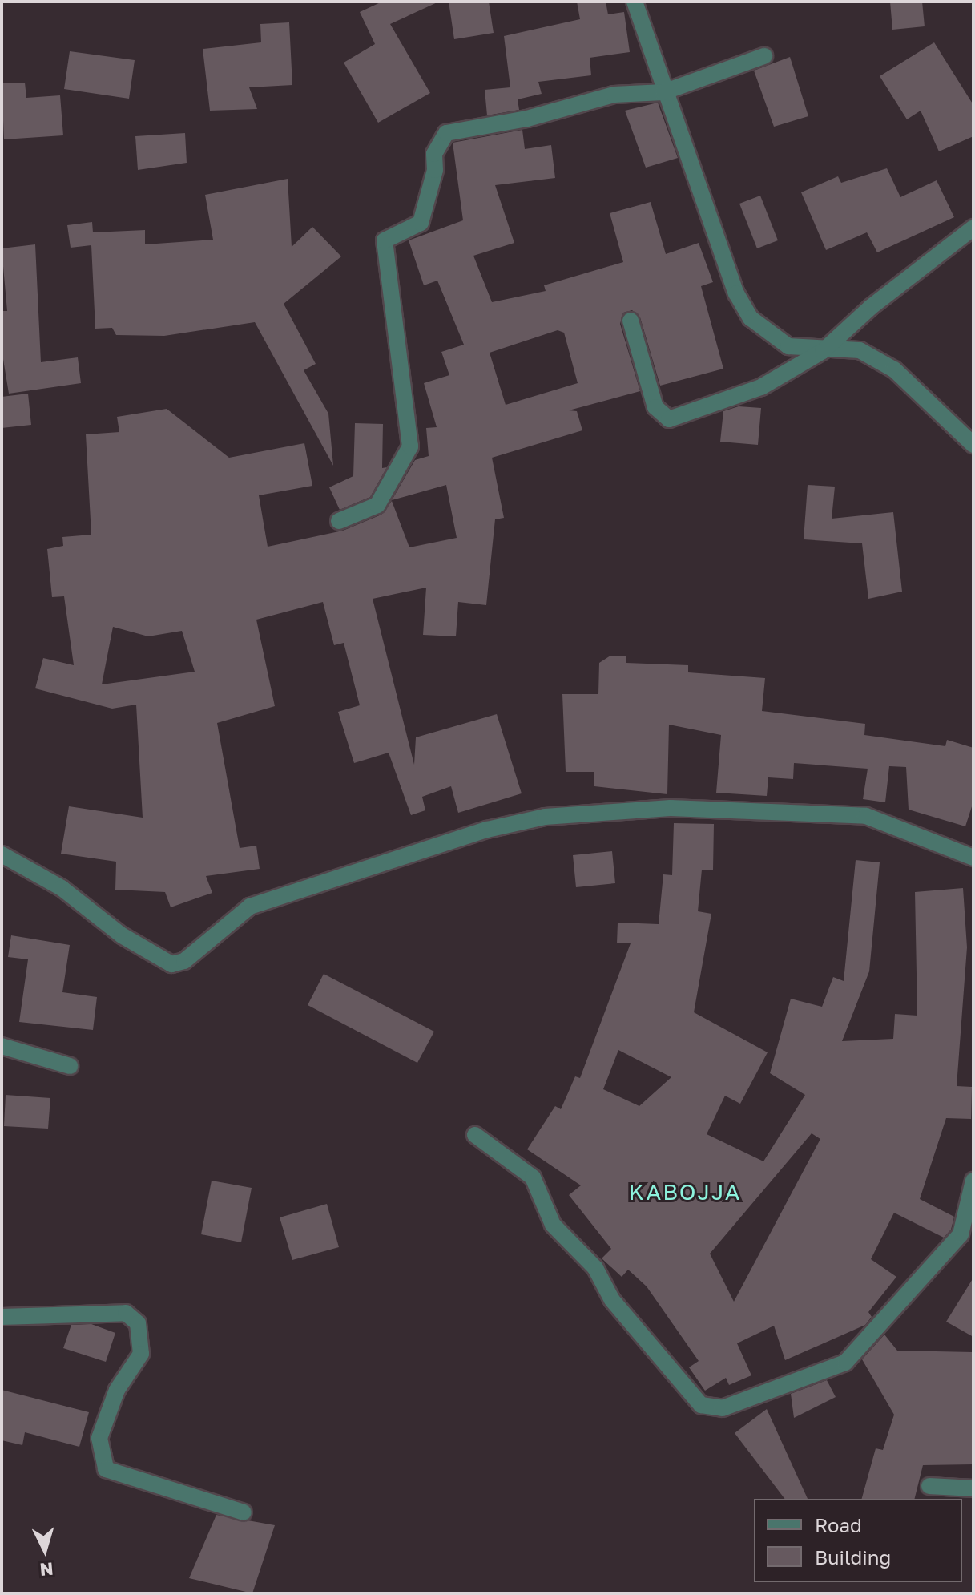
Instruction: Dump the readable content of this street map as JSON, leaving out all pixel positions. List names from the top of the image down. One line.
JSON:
{"districts":["KABOJJA"],"legend":["Road","Building"],"north":"bottom"}
